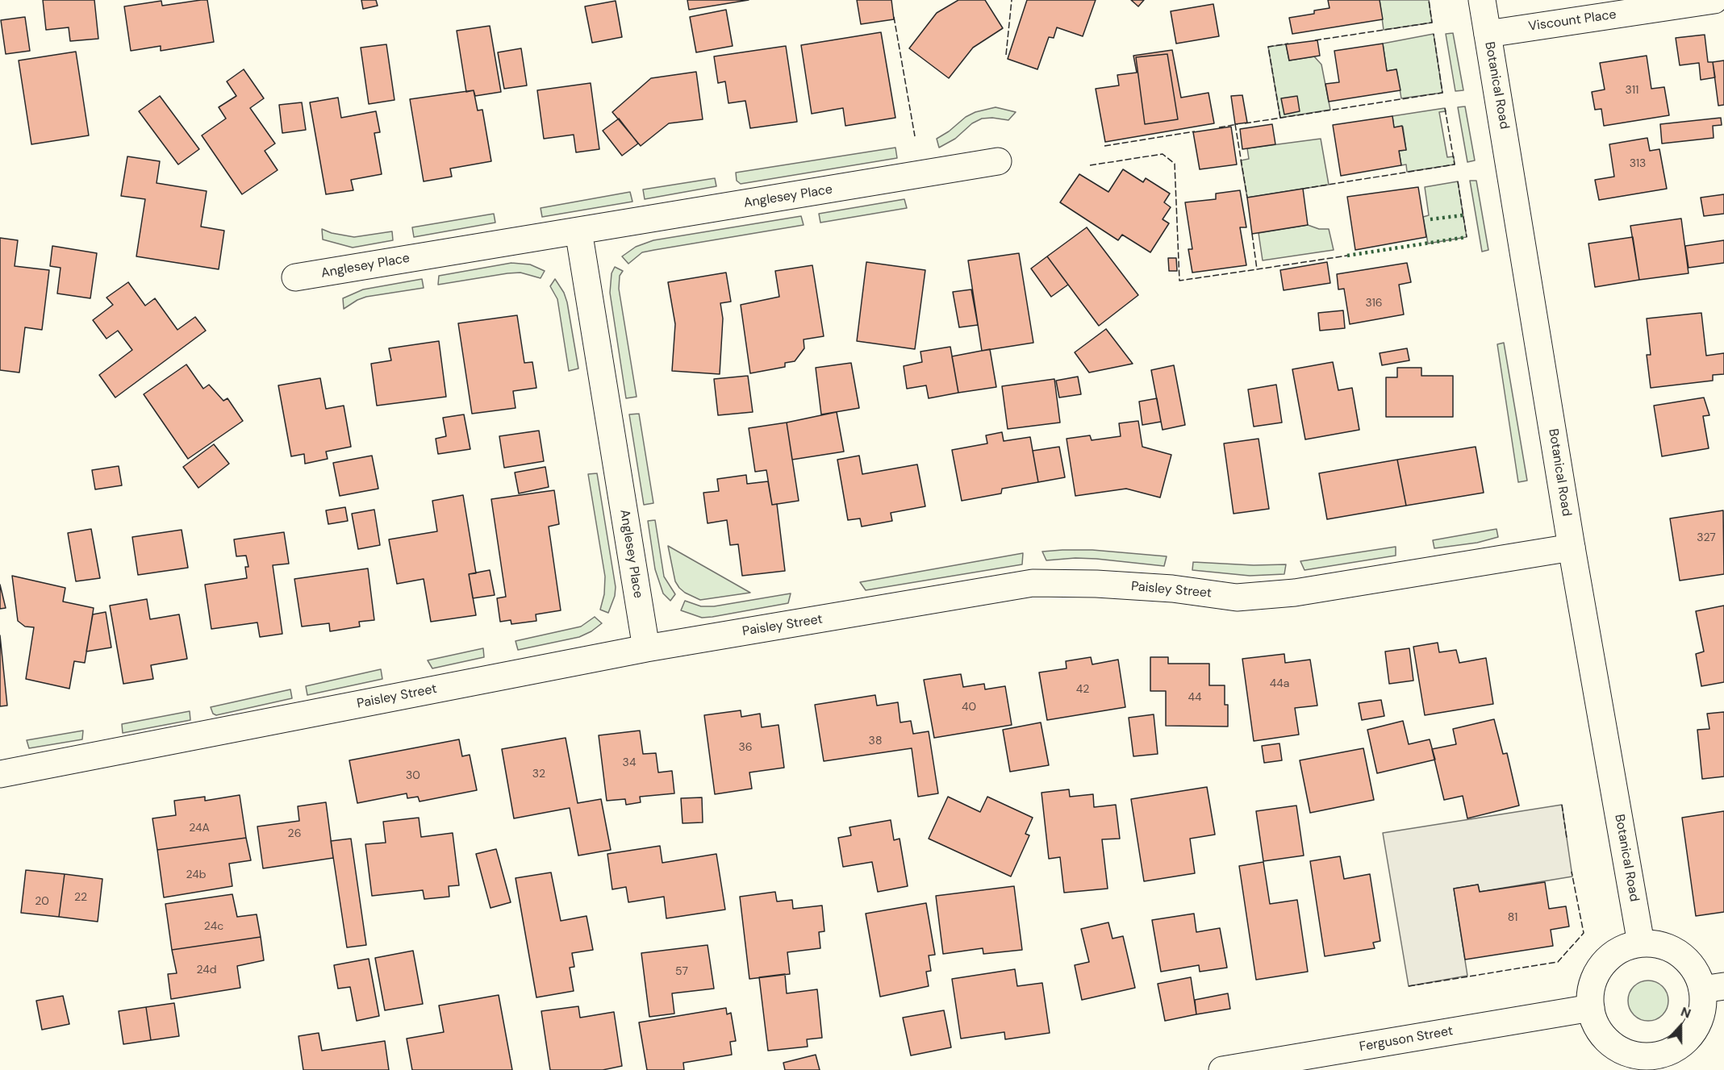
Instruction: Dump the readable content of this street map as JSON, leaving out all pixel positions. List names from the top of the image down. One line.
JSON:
{"streets":{"street":["Viscount Place","Botanical Road","Anglesey Place","Paisley Street","Ferguson Street"]},"crossings":[["Viscount Place","Botanical Road"],["Botanical Road","Paisley Street"],["Botanical Road","Ferguson Street"],["Anglesey Place","Paisley Street"]],"house_numbers":["311","313","316","327","44a","42","44","40","38","36","34","32","30","24A","26","24b","22","20","81","24c","24d","57"],"north":"top"}
